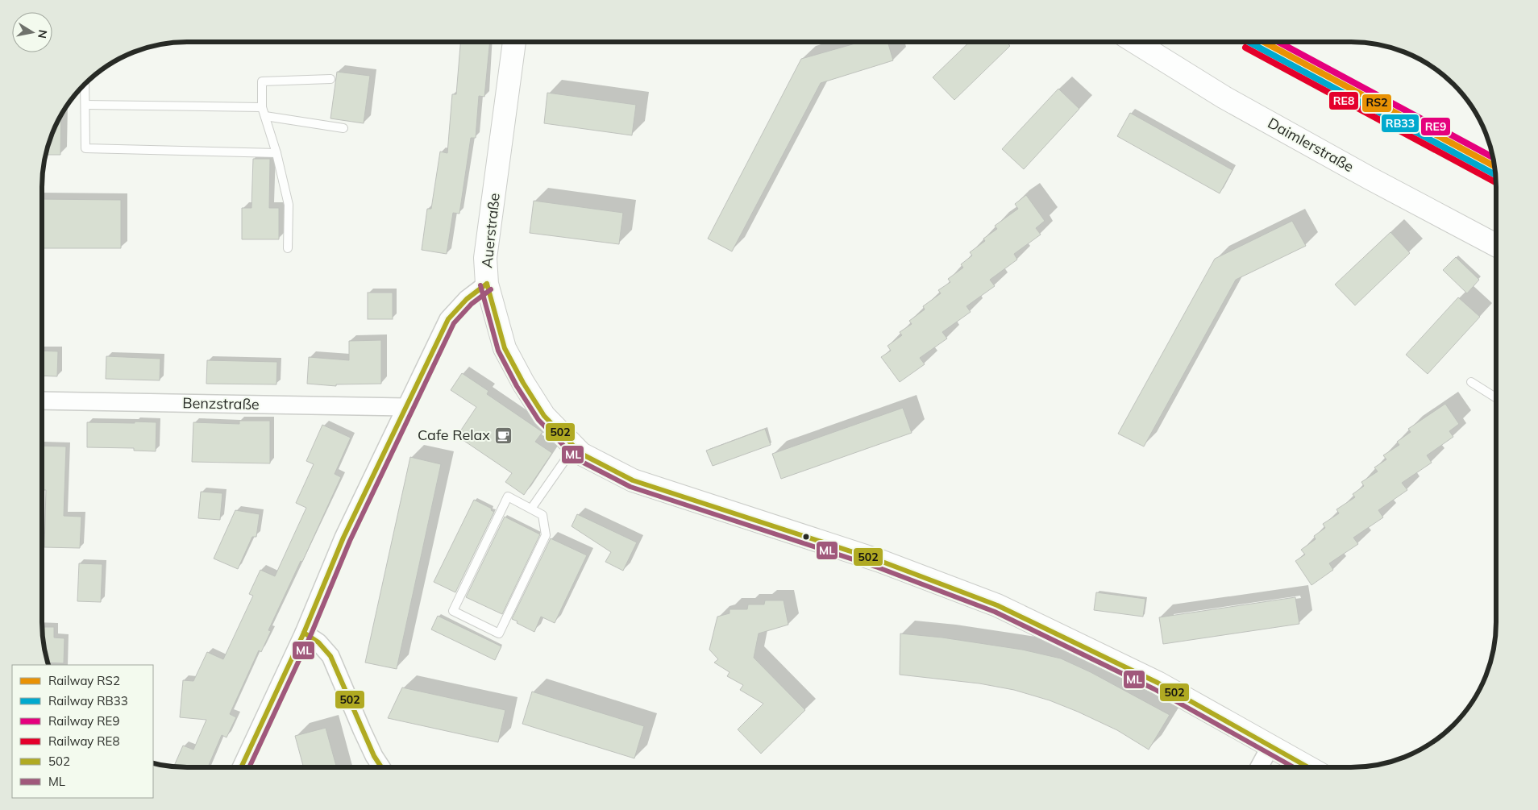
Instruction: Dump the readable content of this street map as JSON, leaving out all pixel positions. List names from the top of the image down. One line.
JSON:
{"streets":{"street":["Daimlerstraße","Auerstraße","Benzstraße"]},"crossings":[["Auerstraße","Benzstraße"]],"places":{"cafe":["Cafe Relax"]},"lines":["rail line RS2","rail line RB33","rail line RE9","rail line RE8","transit line 502","transit line ML"],"legend":["Railway RS2","Railway RB33","Railway RE9","Railway RE8","502","ML"],"north":"right"}
